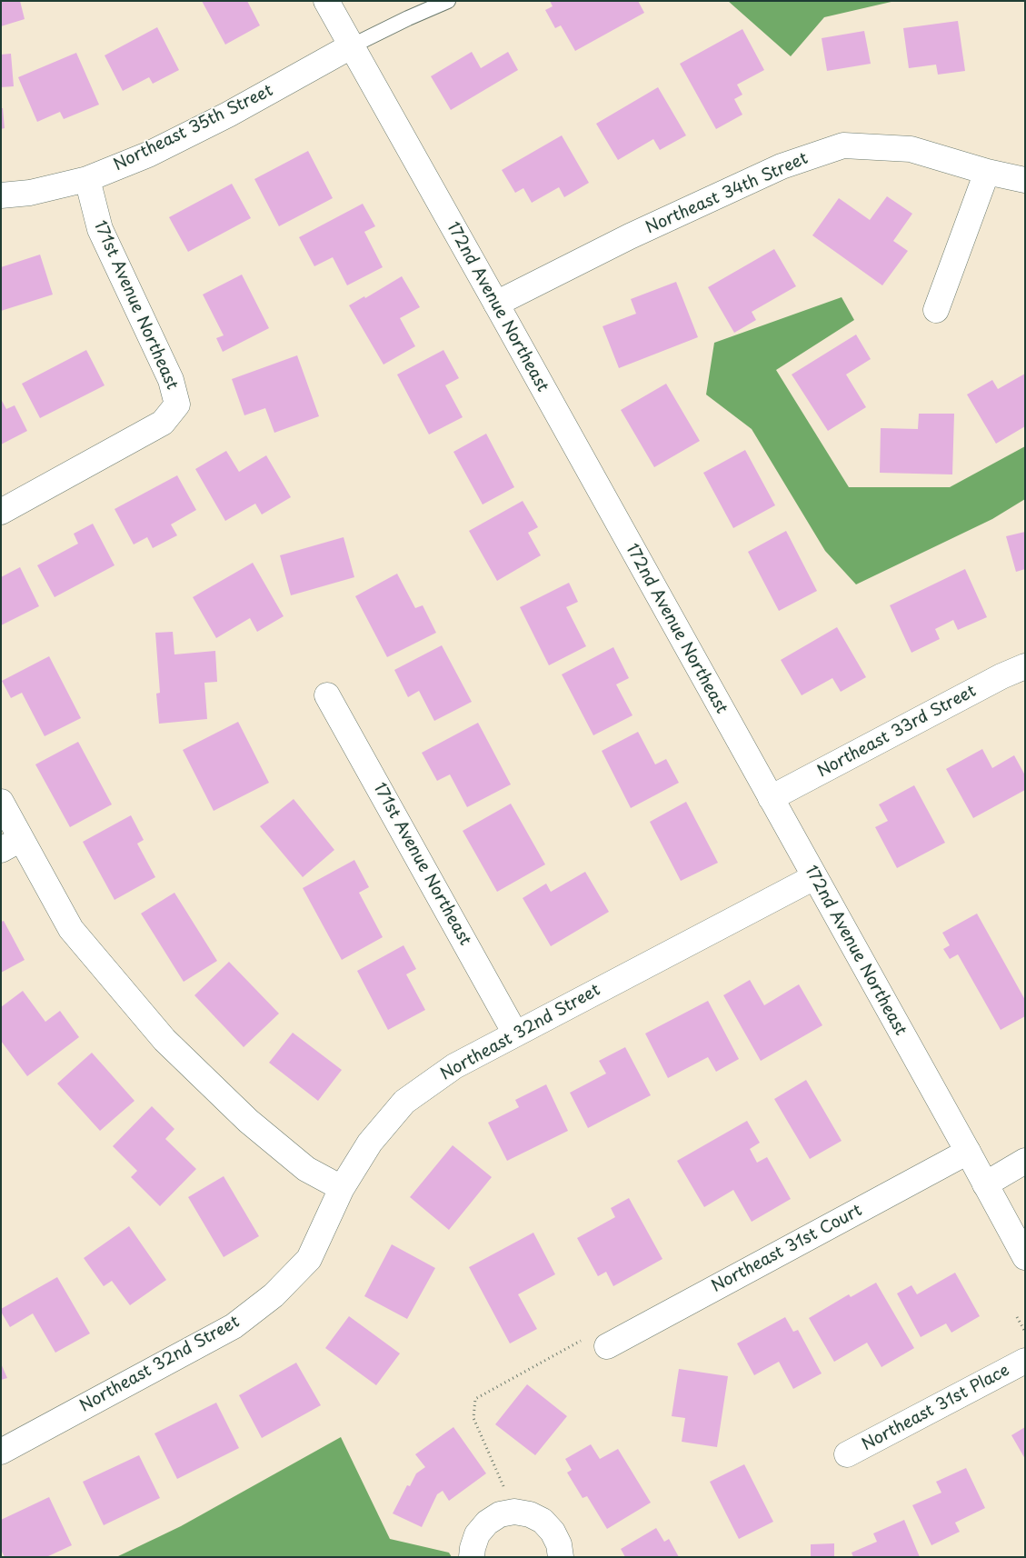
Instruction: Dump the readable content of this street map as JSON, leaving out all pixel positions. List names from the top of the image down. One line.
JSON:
{"streets":{"street":["Northeast 35th Street","Northeast 34th Street","171st Avenue Northeast","172nd Avenue Northeast","Northeast 33rd Street","Northeast 32nd Street","Northeast 31st Court","Northeast 31st Place"]},"crossings":[["Northeast 35th Street","171st Avenue Northeast"],["Northeast 35th Street","172nd Avenue Northeast"],["Northeast 34th Street","172nd Avenue Northeast"],["171st Avenue Northeast","Northeast 32nd Street"],["172nd Avenue Northeast","Northeast 33rd Street"],["172nd Avenue Northeast","Northeast 32nd Street"],["172nd Avenue Northeast","Northeast 31st Court"]]}
